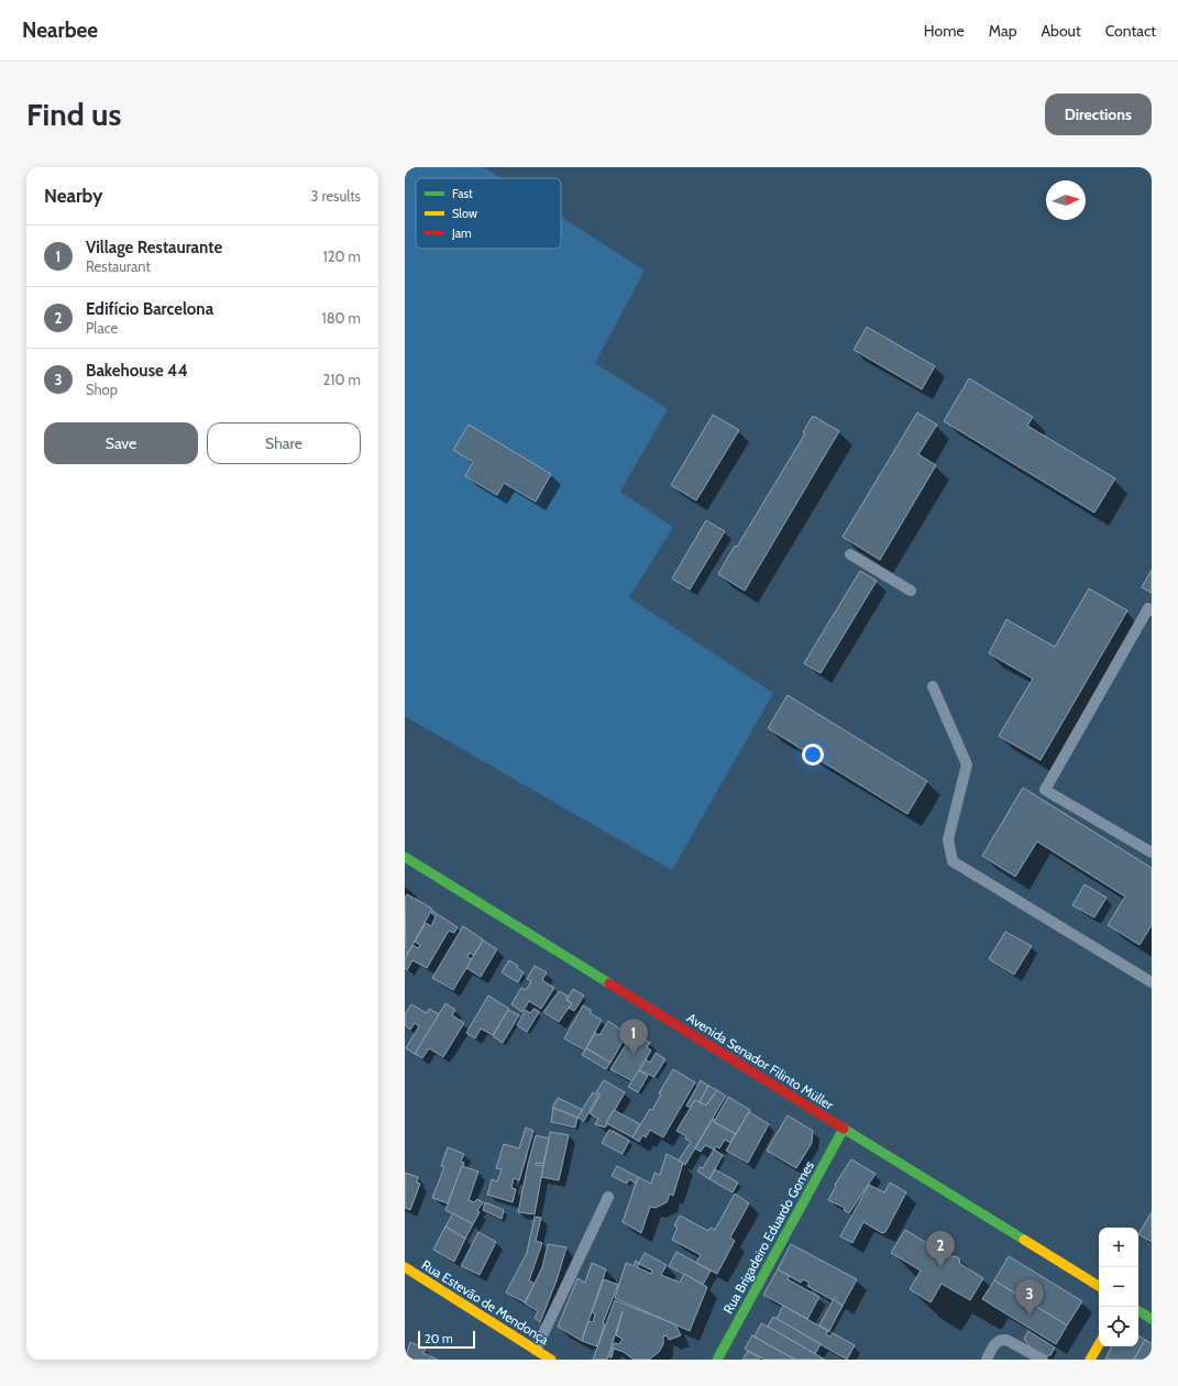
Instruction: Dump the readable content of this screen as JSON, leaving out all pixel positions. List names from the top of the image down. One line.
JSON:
{"streets":{"street":["Avenida Senador Filinto Müller","Rua Brigadeiro Eduardo Gomes","Rua Estevão de Mendonça"]},"crossings":[["Avenida Senador Filinto Müller","Rua Brigadeiro Eduardo Gomes"]],"legend":["Fast","Slow","Jam"],"scale_bar":"20 m","north":"right","page":{"header":"Nearbee","nav":["Home","Map","About","Contact"],"buttons":["Directions",["Save","Share"]],"title":"Find us","heading":["Nearby","3 results"],"list":[{"mark":"1","name":"Village Restaurante","note":"Restaurant","value":"120 m"},{"mark":"2","name":"Edifício Barcelona","note":"Place","value":"180 m"},{"mark":"3","name":"Bakehouse 44","note":"Shop","value":"210 m"}],"pins":["1","2","3"],"map_buttons":["+","−"],"scale":"20 m"}}
